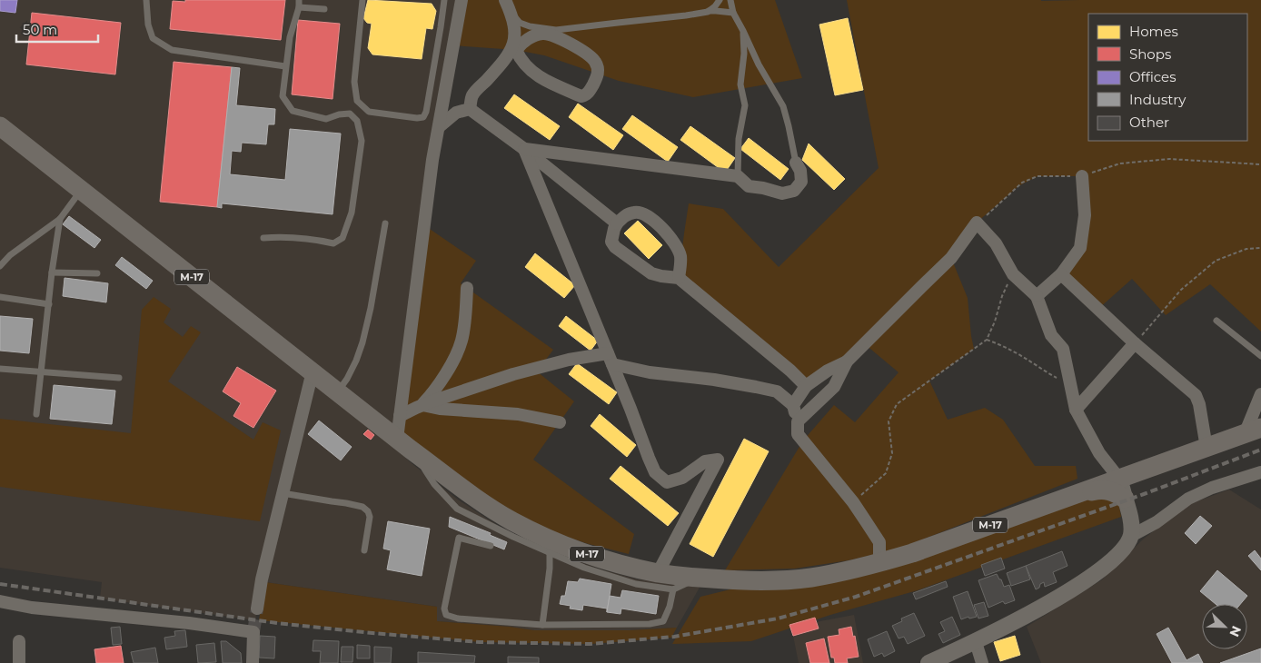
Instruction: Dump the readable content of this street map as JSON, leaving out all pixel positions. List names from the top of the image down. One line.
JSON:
{"streets":{"main road":["M-17"]},"legend":["Homes","Shops","Offices","Industry","Other"],"scale_bar":"50 m","north":"bottom right"}
